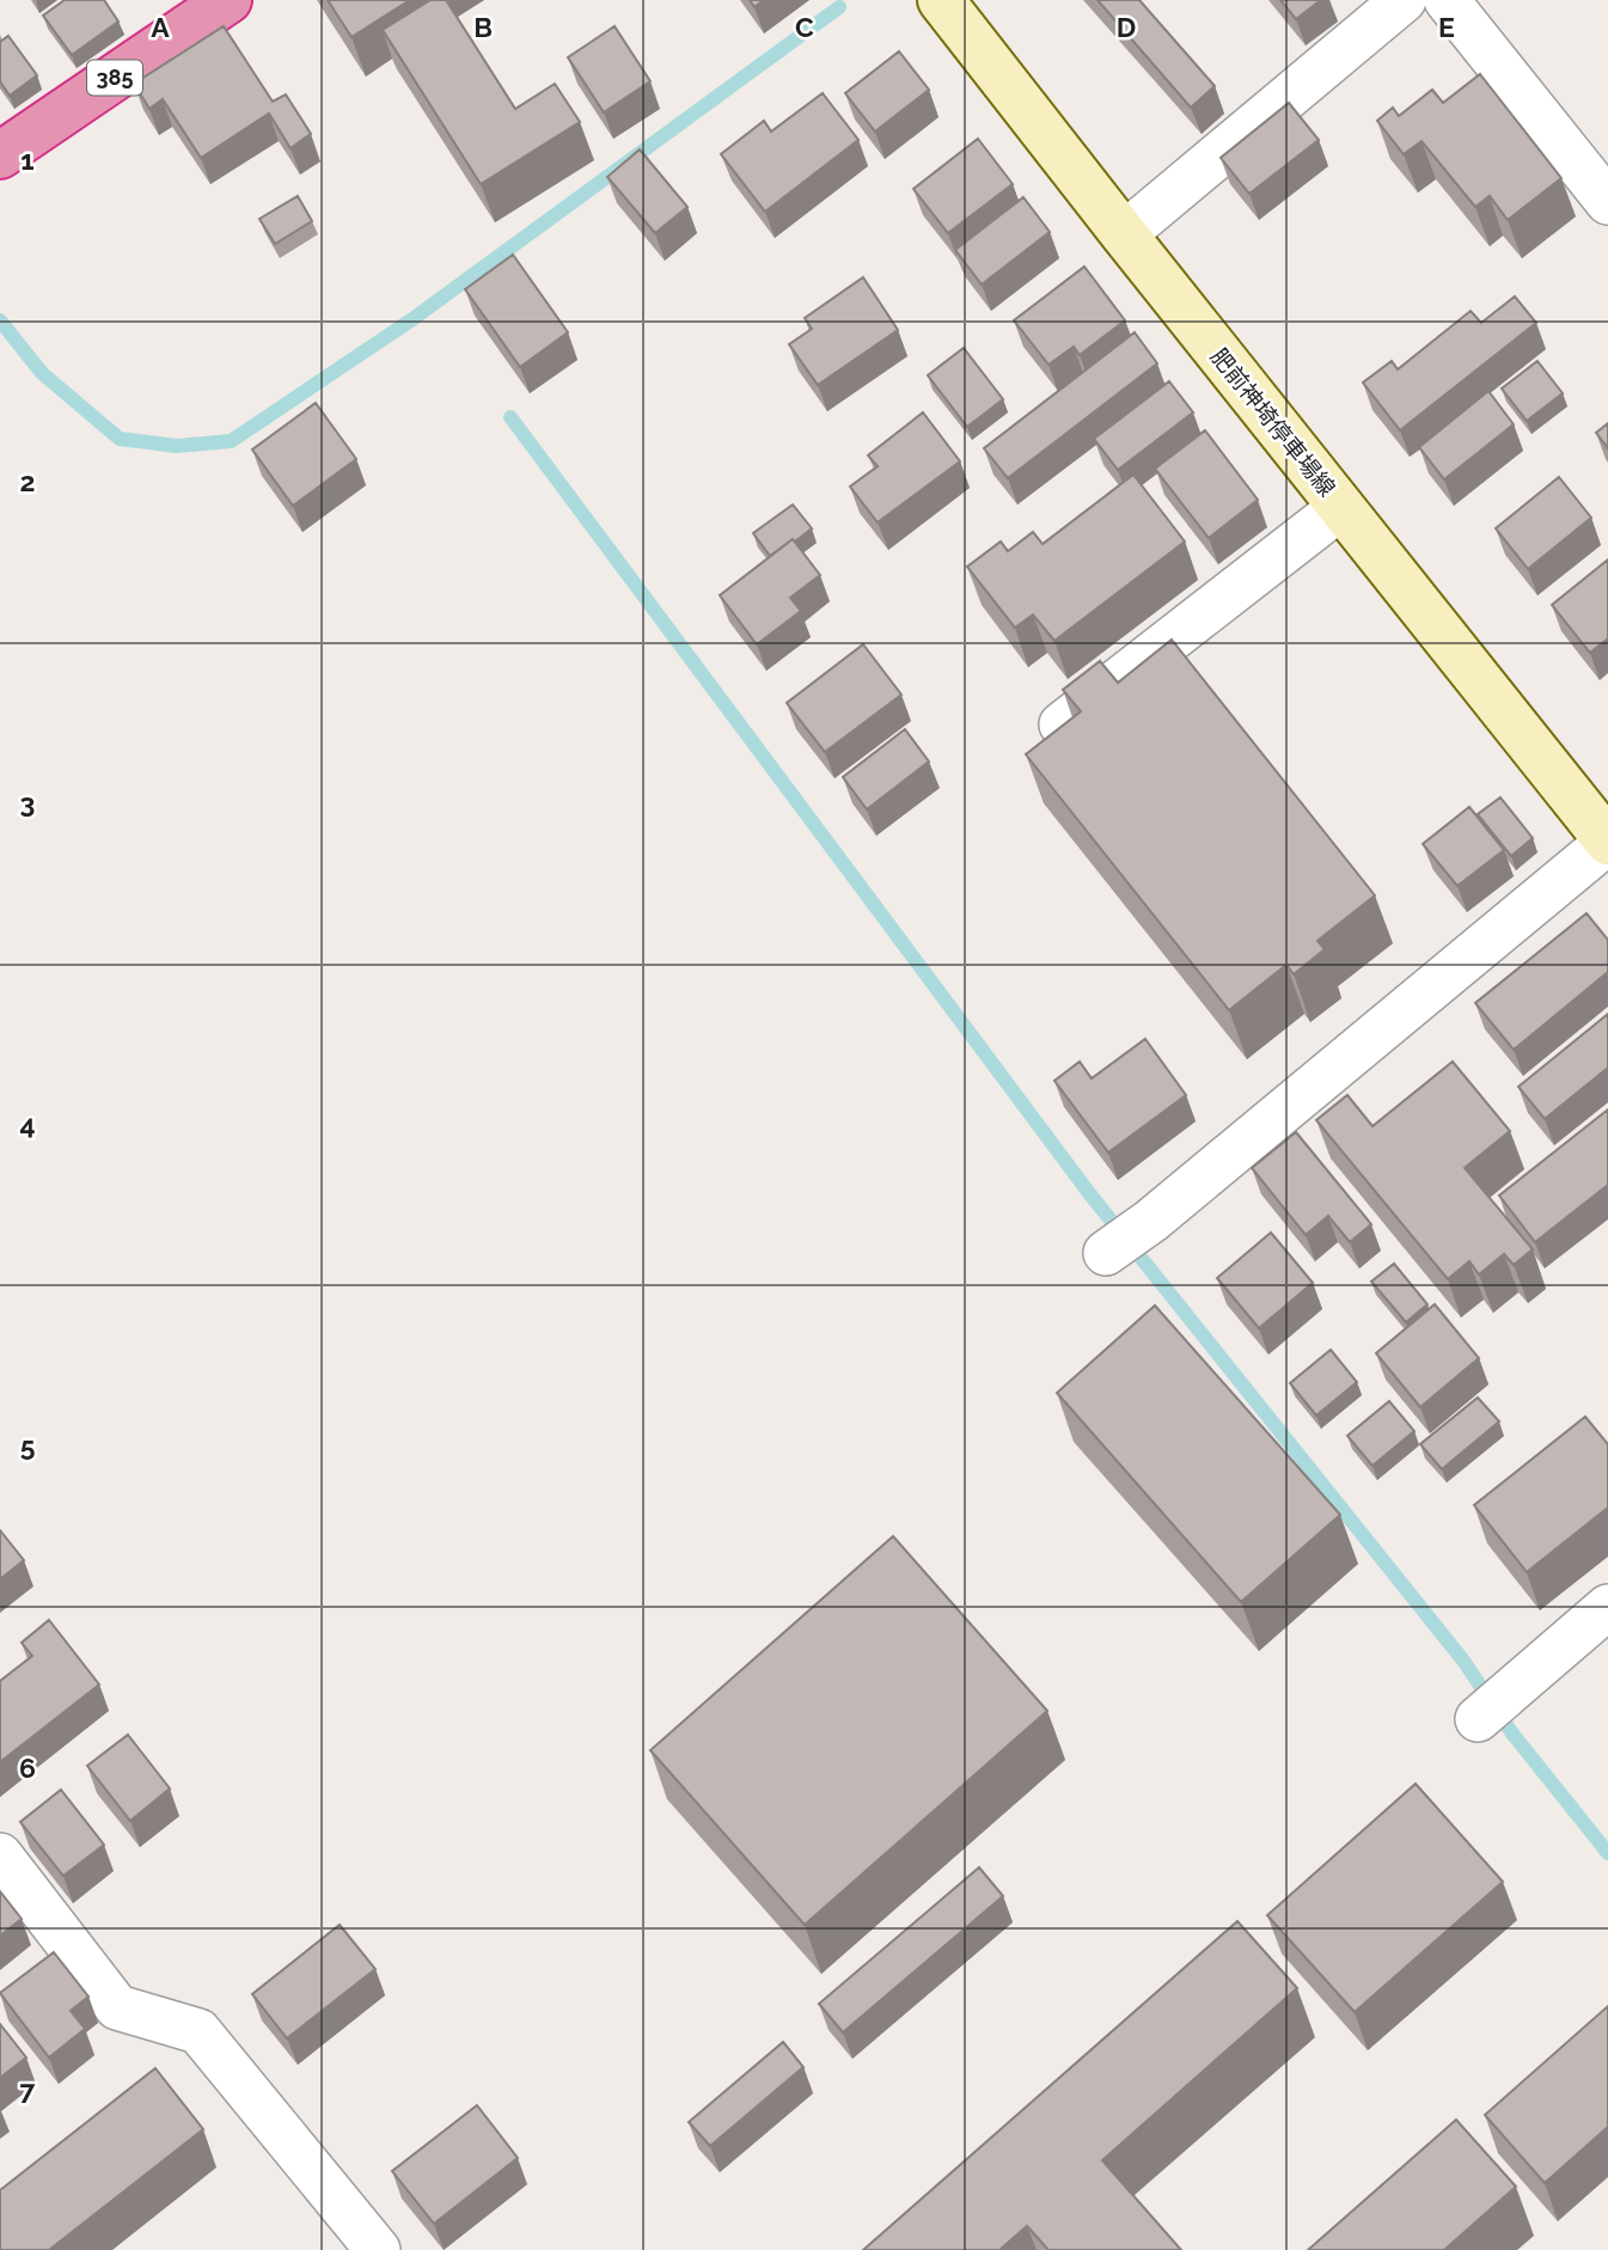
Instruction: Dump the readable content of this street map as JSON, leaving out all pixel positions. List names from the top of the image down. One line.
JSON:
{"streets":{"highway":["385"],"main road":["肥前神埼停車場線"]},"grid":{"columns":["A","B","C","D","E"],"rows":["1","2","3","4","5","6","7"]}}
